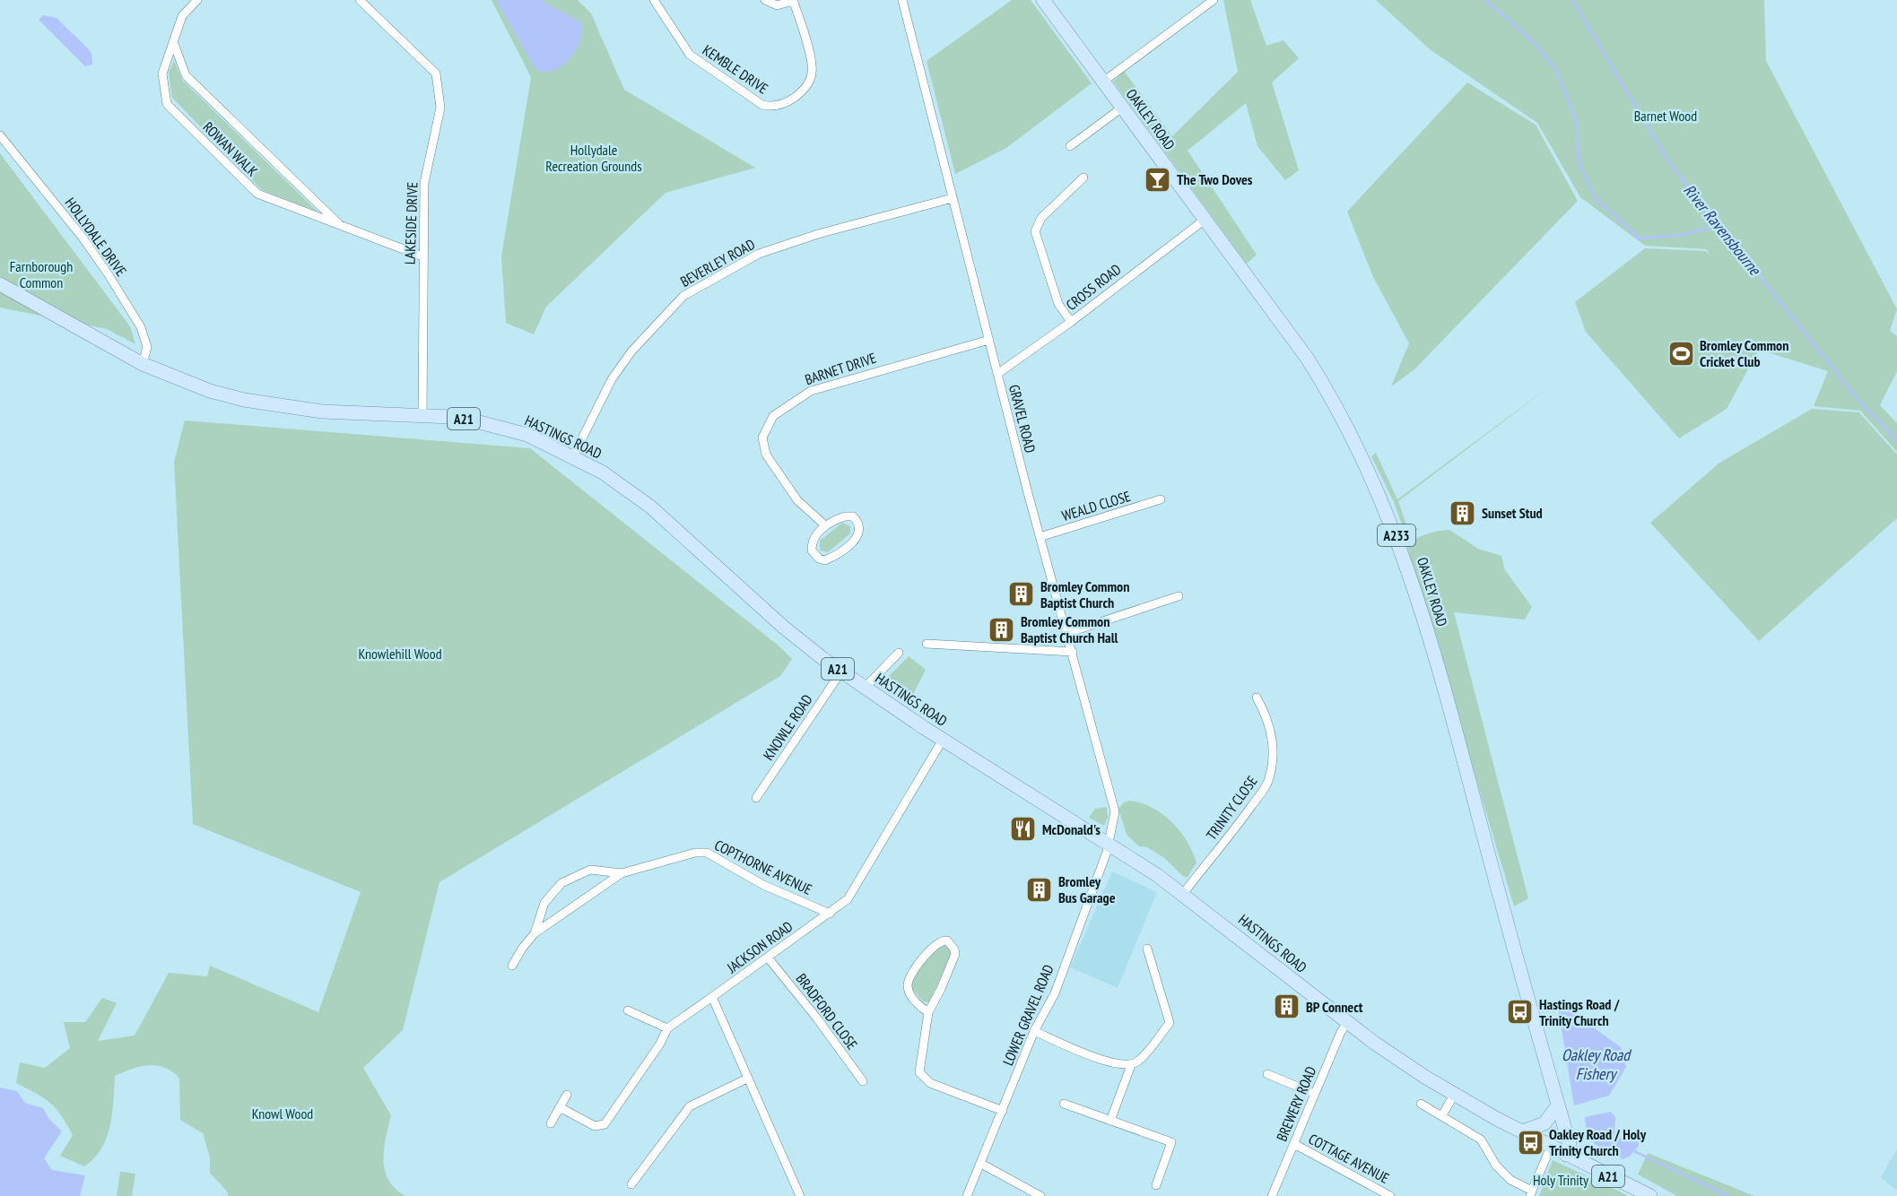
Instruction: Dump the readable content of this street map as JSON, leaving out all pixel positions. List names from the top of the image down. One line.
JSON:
{"streets":{"main road":["OAKLEY ROAD","A21","HASTINGS ROAD","A233"],"street":["KEMBLE DRIVE","ROWAN WALK","LAKESIDE DRIVE","HOLLYDALE DRIVE","BEVERLEY ROAD","CROSS ROAD","BARNET DRIVE","GRAVEL ROAD","WEALD CLOSE","KNOWLE ROAD","TRINITY CLOSE","COPTHORNE AVENUE","JACKSON ROAD","BRADFORD CLOSE","LOWER GRAVEL ROAD","BREWERY ROAD","COTTAGE AVENUE"]},"crossings":[["OAKLEY ROAD","CROSS ROAD"],["OAKLEY ROAD","A21"],["OAKLEY ROAD","HASTINGS ROAD"],["ROWAN WALK","LAKESIDE DRIVE"],["LAKESIDE DRIVE","HASTINGS ROAD"],["HOLLYDALE DRIVE","A21"],["HOLLYDALE DRIVE","HASTINGS ROAD"],["BEVERLEY ROAD","GRAVEL ROAD"],["BEVERLEY ROAD","HASTINGS ROAD"],["CROSS ROAD","GRAVEL ROAD"],["BARNET DRIVE","GRAVEL ROAD"],["A21","HASTINGS ROAD"],["GRAVEL ROAD","HASTINGS ROAD"],["GRAVEL ROAD","WEALD CLOSE"],["GRAVEL ROAD","LOWER GRAVEL ROAD"],["HASTINGS ROAD","KNOWLE ROAD"],["HASTINGS ROAD","TRINITY CLOSE"],["HASTINGS ROAD","JACKSON ROAD"],["HASTINGS ROAD","LOWER GRAVEL ROAD"],["HASTINGS ROAD","BREWERY ROAD"],["COPTHORNE AVENUE","JACKSON ROAD"],["JACKSON ROAD","BRADFORD CLOSE"],["BREWERY ROAD","COTTAGE AVENUE"]],"water":["River Ravensbourne","Oakley Road Fishery"],"parks":["Barnet Wood","Hollydale Recreation Grounds","Farnborough Common","Knowlehill Wood","Knowl Wood","Holy Trinity"],"places":{"bar":["The Two Doves"],"sports":["Bromley Common Cricket Club"],"building":["Sunset Stud","Bromley Common Baptist Church","Bromley Common Baptist Church Hall","Bromley Bus Garage","BP Connect"],"restaurant":["McDonald's"],"bus stop":["Hastings Road / Trinity Church","Oakley Road / Holy Trinity Church"]}}
